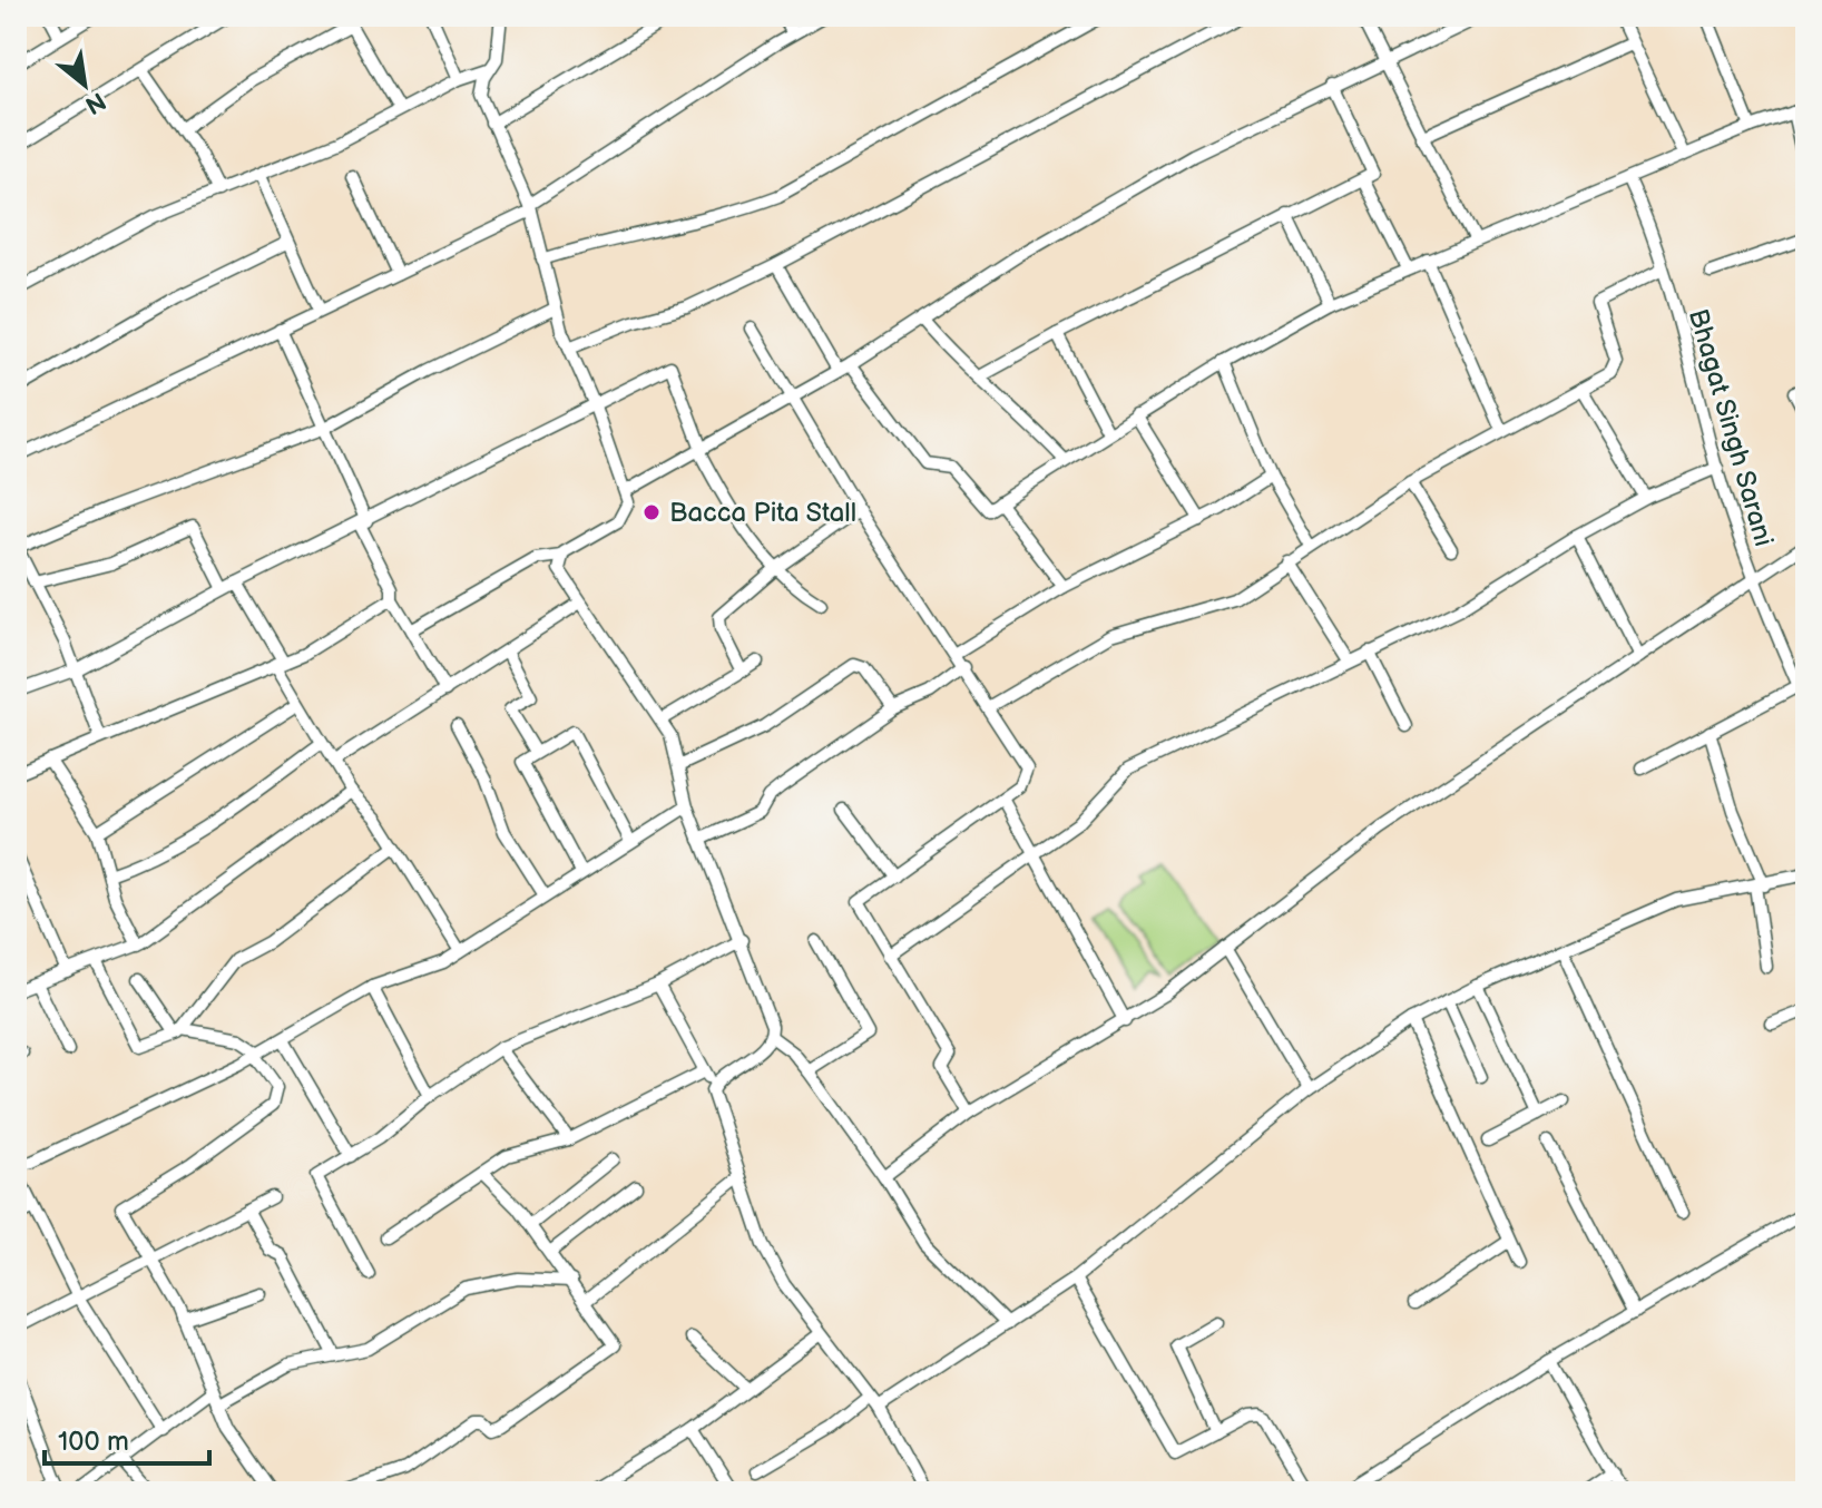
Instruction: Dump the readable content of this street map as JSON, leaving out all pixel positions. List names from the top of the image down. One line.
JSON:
{"streets":{"street":["Bhagat Singh Sarani"]},"places":["Bacca Pita Stall"],"scale_bar":"100 m","north":"bottom right"}
